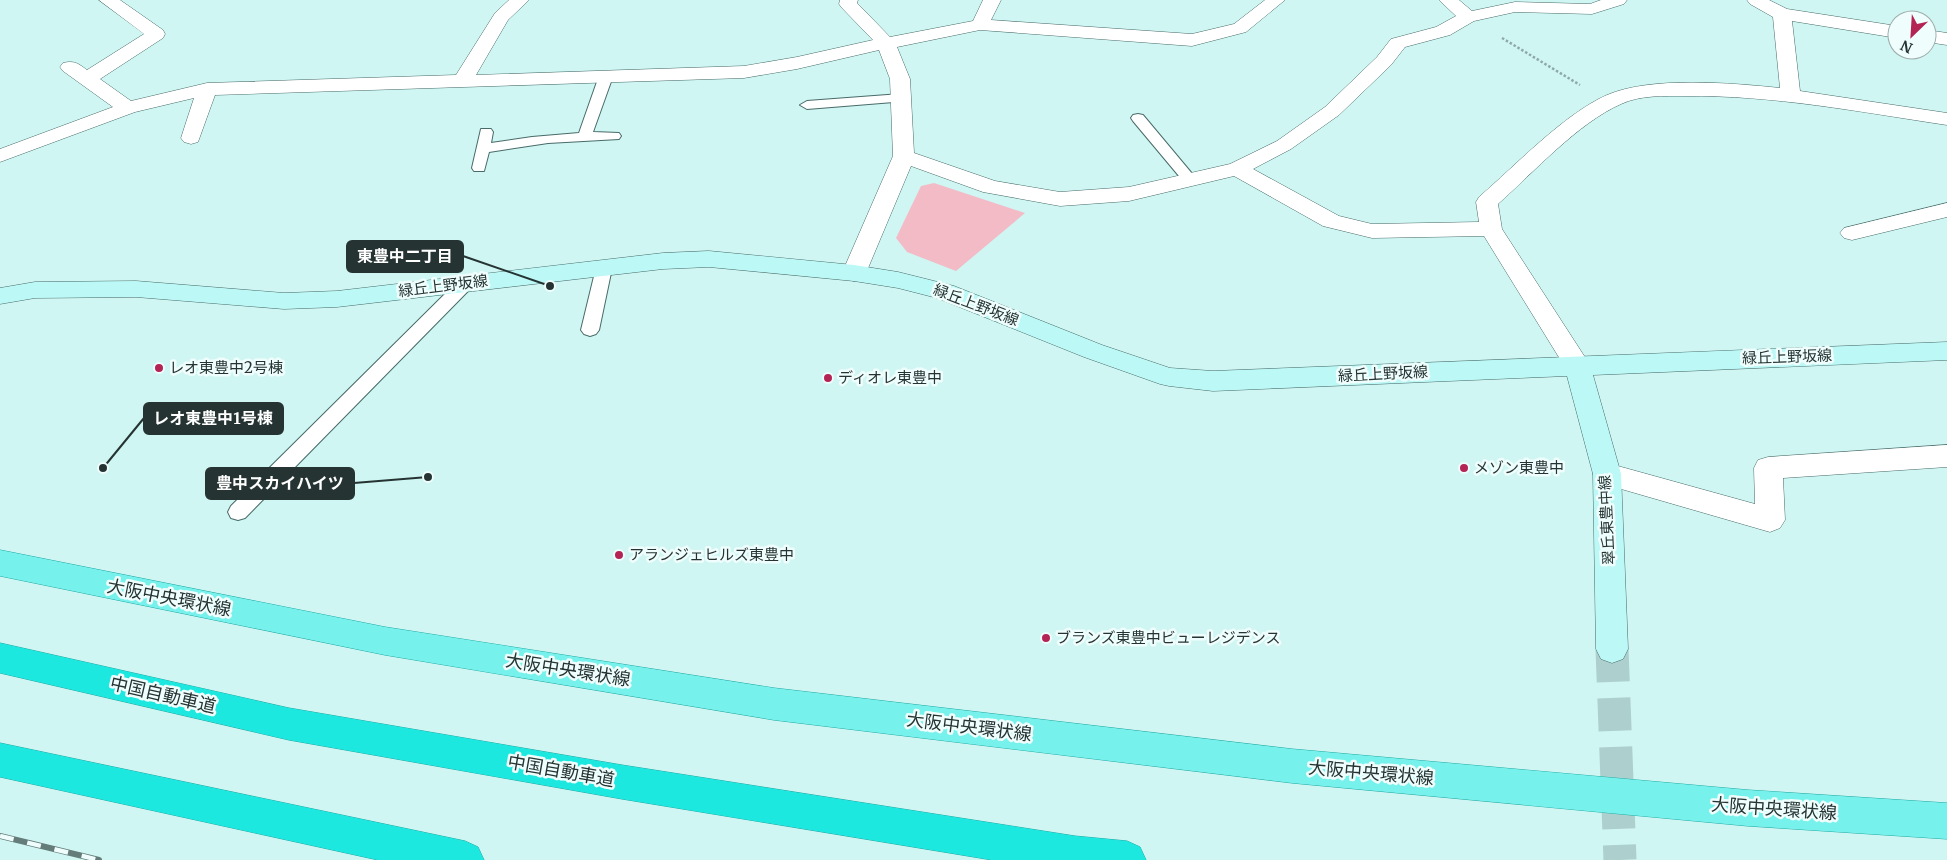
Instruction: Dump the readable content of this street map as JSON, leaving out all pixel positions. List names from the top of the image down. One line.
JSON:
{"streets":{"highway":["中国自動車道"],"main road":["大阪中央環状線"],"street":["緑丘上野坂線","翠丘東豊中線"]},"crossings":[["緑丘上野坂線","翠丘東豊中線"]],"places":["東豊中二丁目","レオ東豊中2号棟","ディオレ東豊中","レオ東豊中1号棟","メゾン東豊中","豊中スカイハイツ","アランジェヒルズ東豊中","ブランズ東豊中ビューレジデンス"],"north":"bottom left"}
